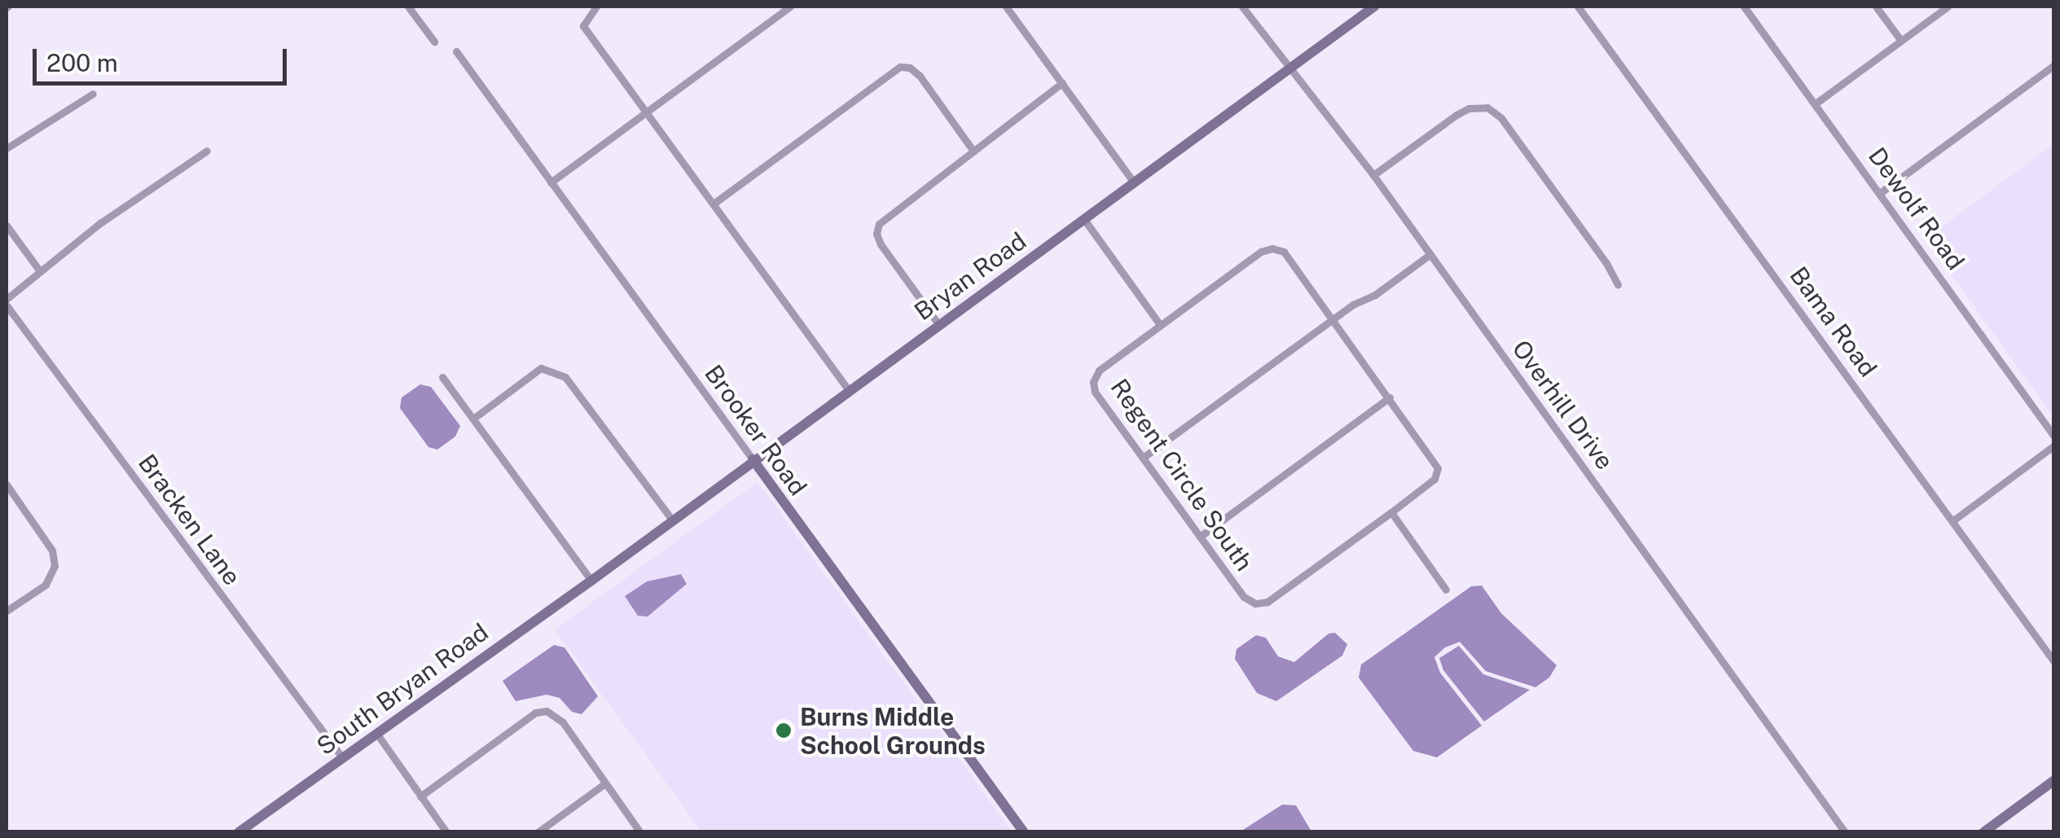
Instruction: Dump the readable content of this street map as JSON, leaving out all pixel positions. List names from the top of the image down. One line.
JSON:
{"streets":{"street":["Dewolf Road","Bryan Road","Bama Road","Overhill Drive","Brooker Road","Regent Circle South","Bracken Lane","South Bryan Road"]},"crossings":[["Bryan Road","Overhill Drive"],["Bryan Road","Brooker Road"],["Bryan Road","South Bryan Road"],["Bracken Lane","South Bryan Road"]],"places":["Burns Middle School Grounds"],"scale_bar":"200 m"}
